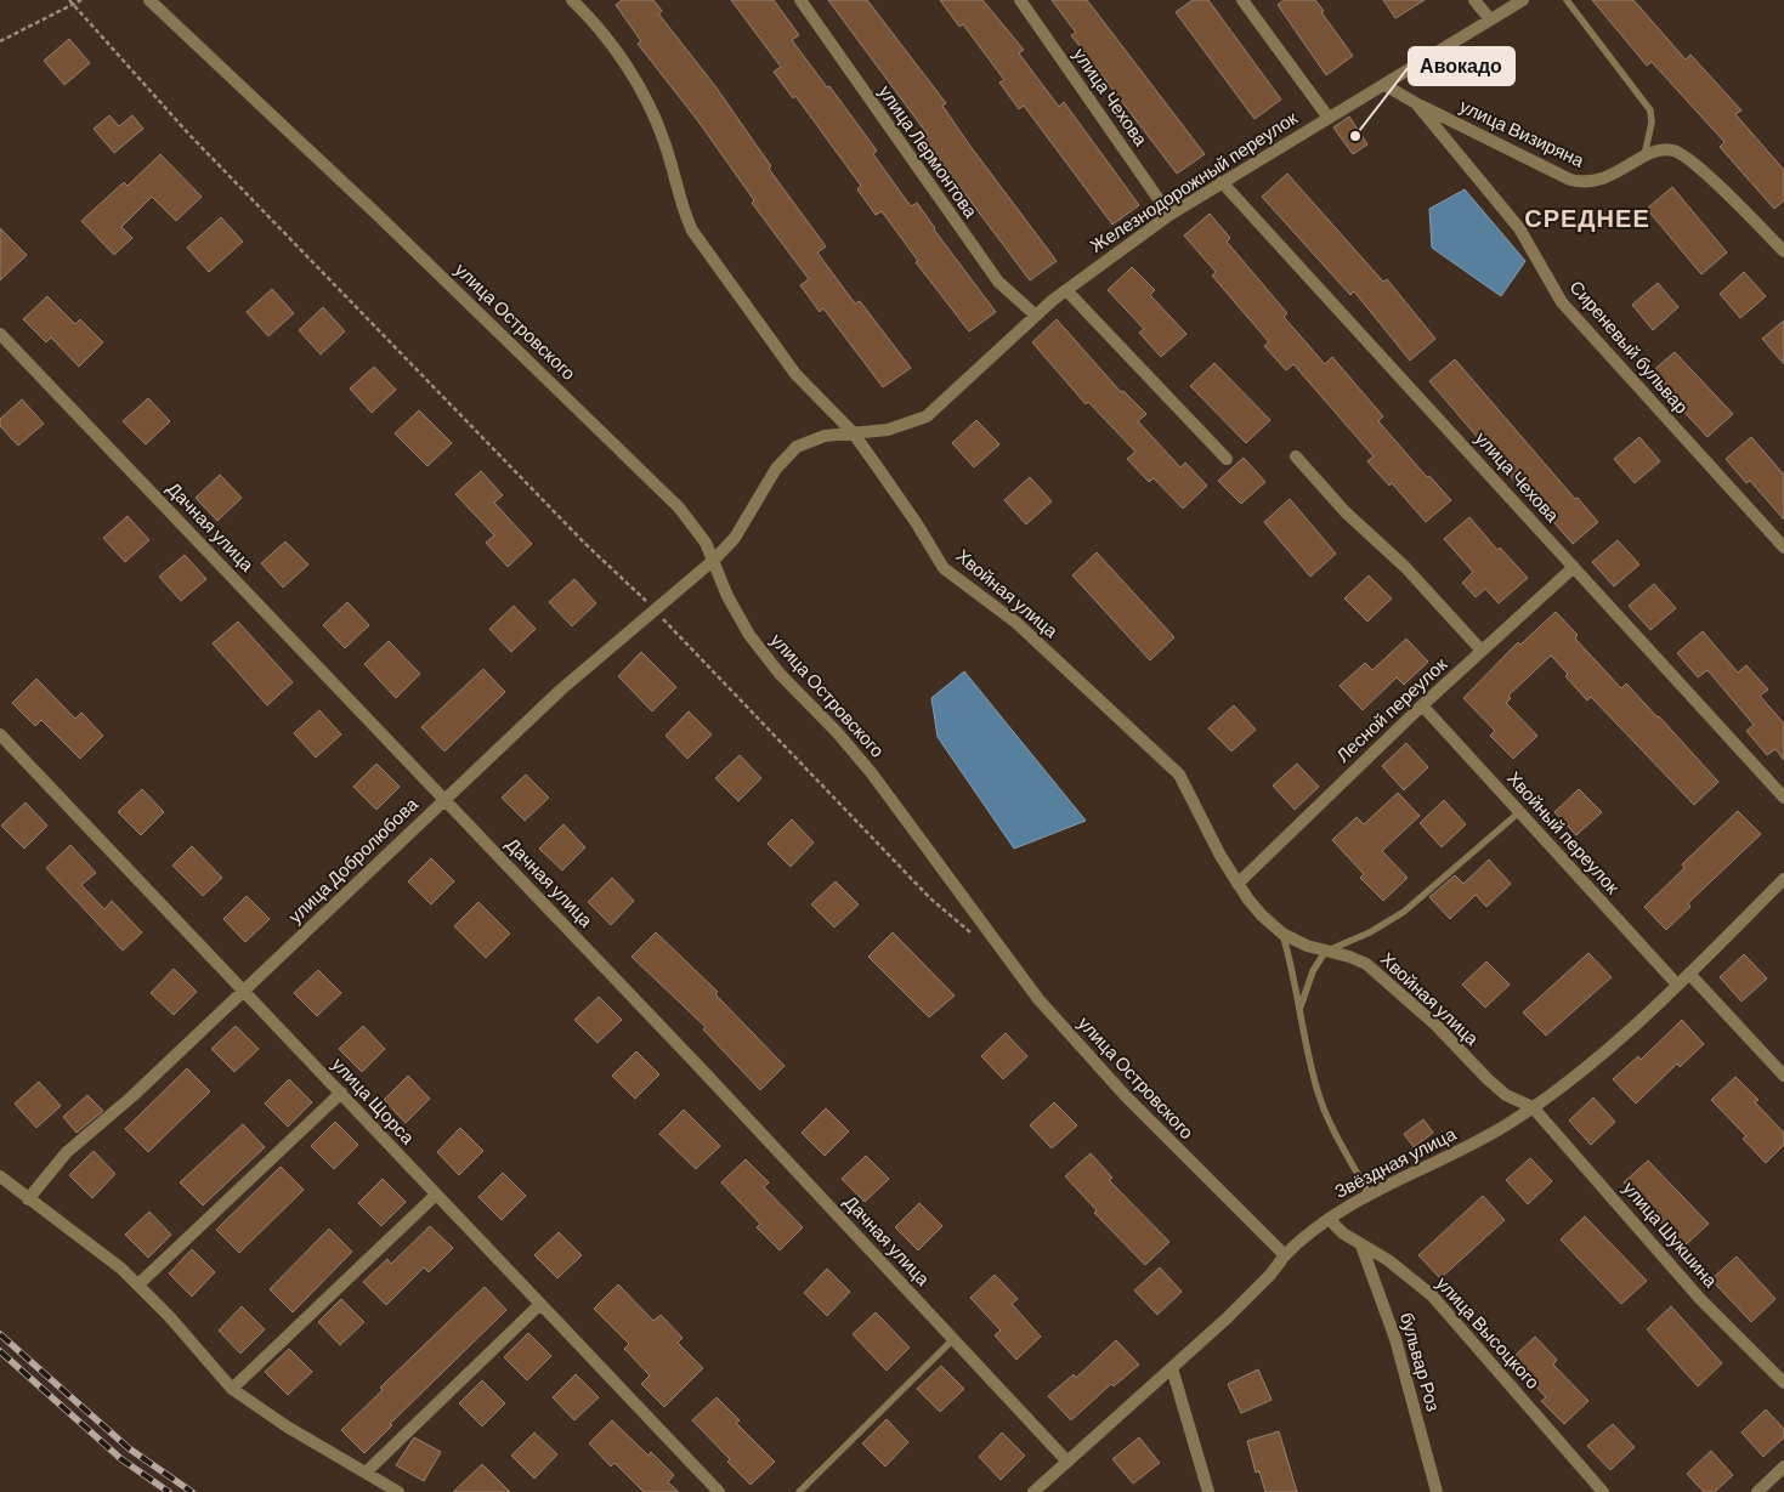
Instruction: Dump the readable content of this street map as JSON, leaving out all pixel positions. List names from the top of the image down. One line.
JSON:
{"streets":{"street":["улица Чехова","улица Визиряна","улица Лермонтова","Железнодорожный переулок","улица Островского","Сиреневый бульвар","Дачная улица","Хвойная улица","Лесной переулок","Хвойный переулок","улица Добролюбова","улица Щорса","Звёздная улица","улица Шукшина","улица Высоцкого","бульвар Роз"]},"crossings":[["улица Чехова","Железнодорожный переулок"],["улица Чехова","Лесной переулок"],["улица Визиряна","Сиреневый бульвар"],["улица Лермонтова","Железнодорожный переулок"],["Железнодорожный переулок","улица Островского"],["Железнодорожный переулок","Сиреневый бульвар"],["Железнодорожный переулок","Хвойная улица"],["Железнодорожный переулок","улица Добролюбова"],["улица Островского","улица Добролюбова"],["улица Островского","Звёздная улица"],["Дачная улица","улица Добролюбова"],["Дачная улица","Звёздная улица"],["Хвойная улица","Лесной переулок"],["Хвойная улица","Звёздная улица"],["Хвойная улица","улица Шукшина"],["Лесной переулок","Хвойный переулок"],["Хвойный переулок","Звёздная улица"],["улица Добролюбова","улица Щорса"],["Звёздная улица","улица Шукшина"],["Звёздная улица","улица Высоцкого"],["улица Высоцкого","бульвар Роз"]],"districts":["СРЕДНЕЕ"],"places":["Авокадо"]}
